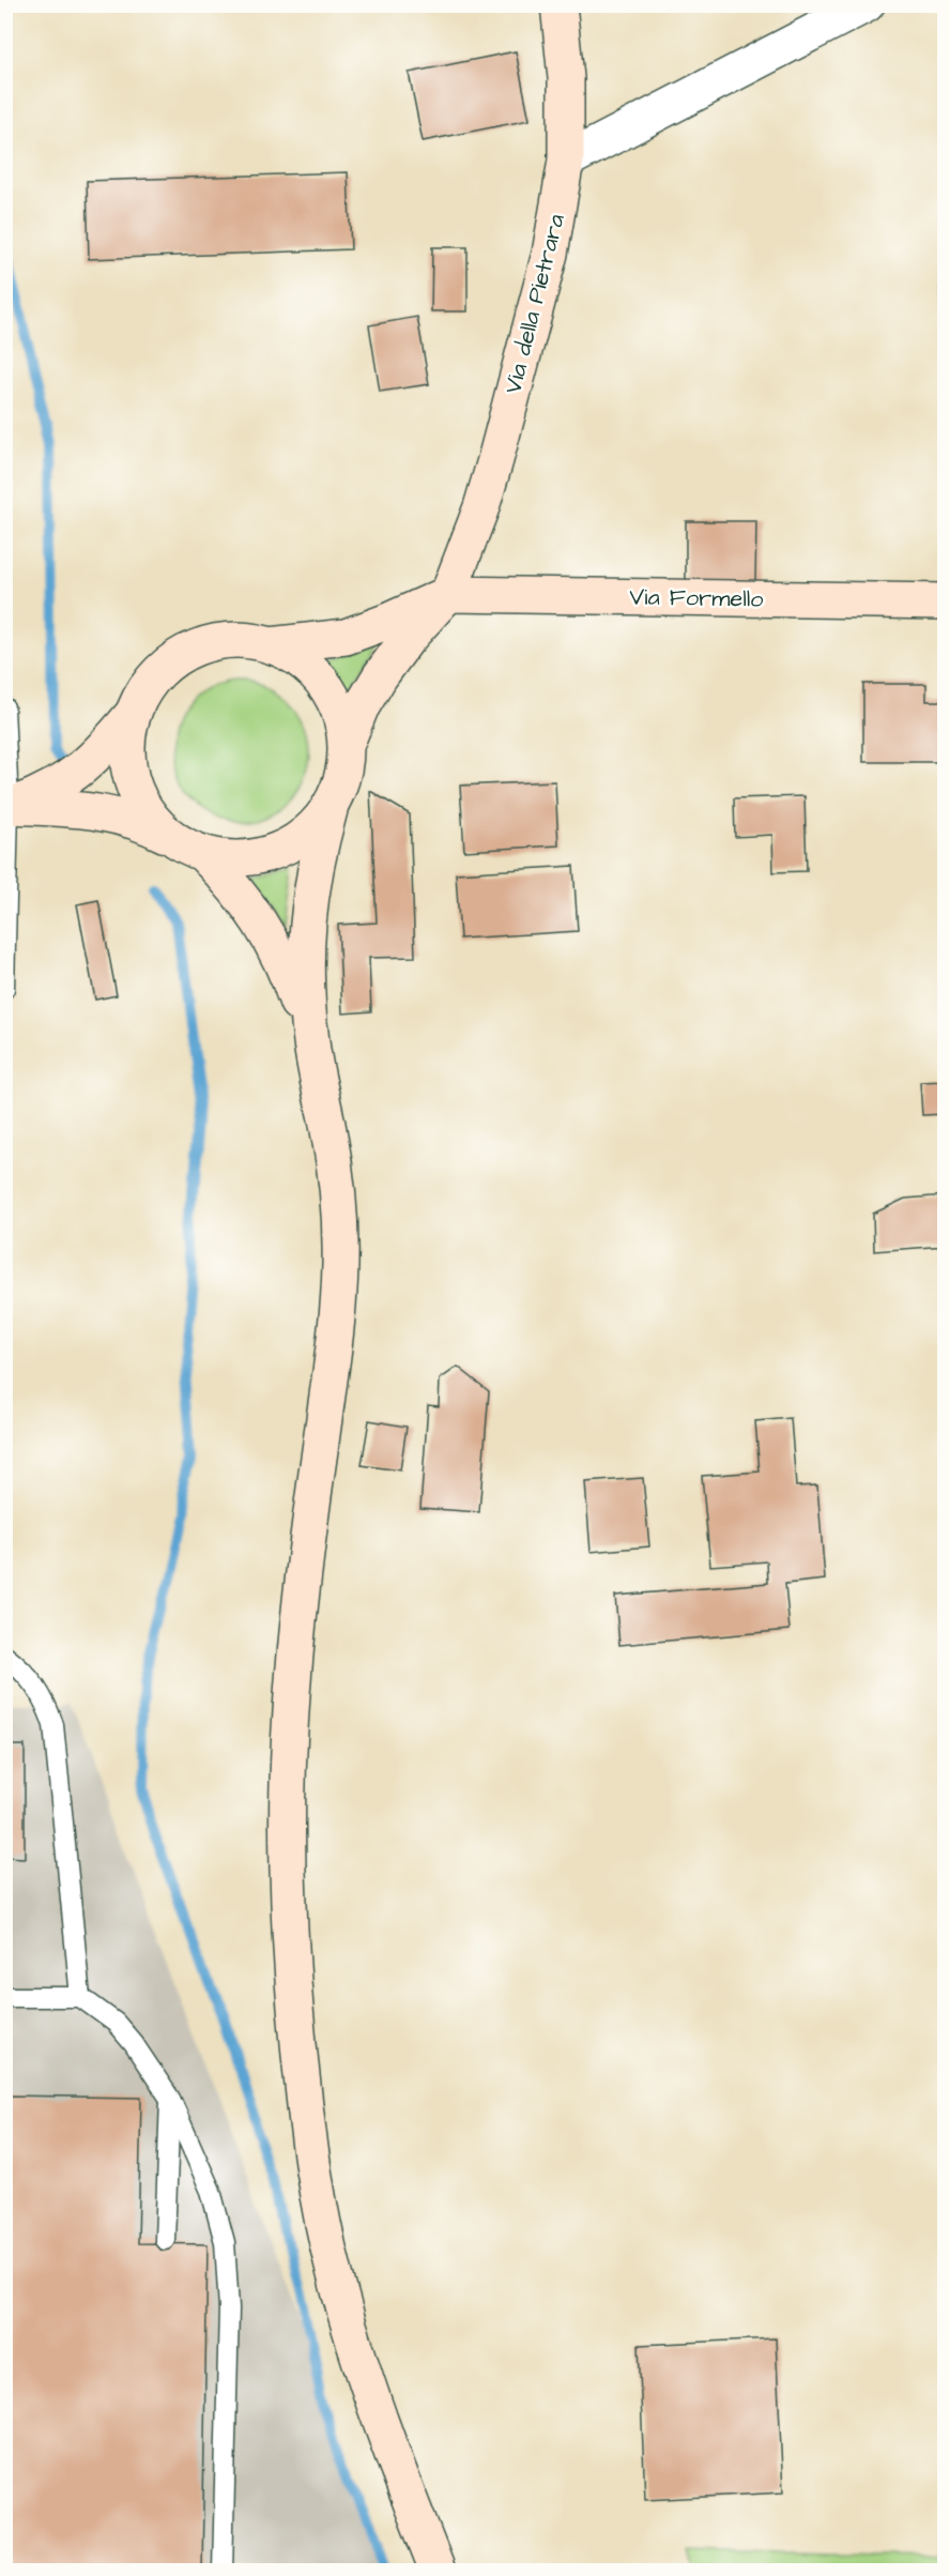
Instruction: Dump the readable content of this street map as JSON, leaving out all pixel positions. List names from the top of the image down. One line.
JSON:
{"streets":{"street":["Via della Pietrara","Via Formello"]},"crossings":[["Via della Pietrara","Via Formello"]]}
